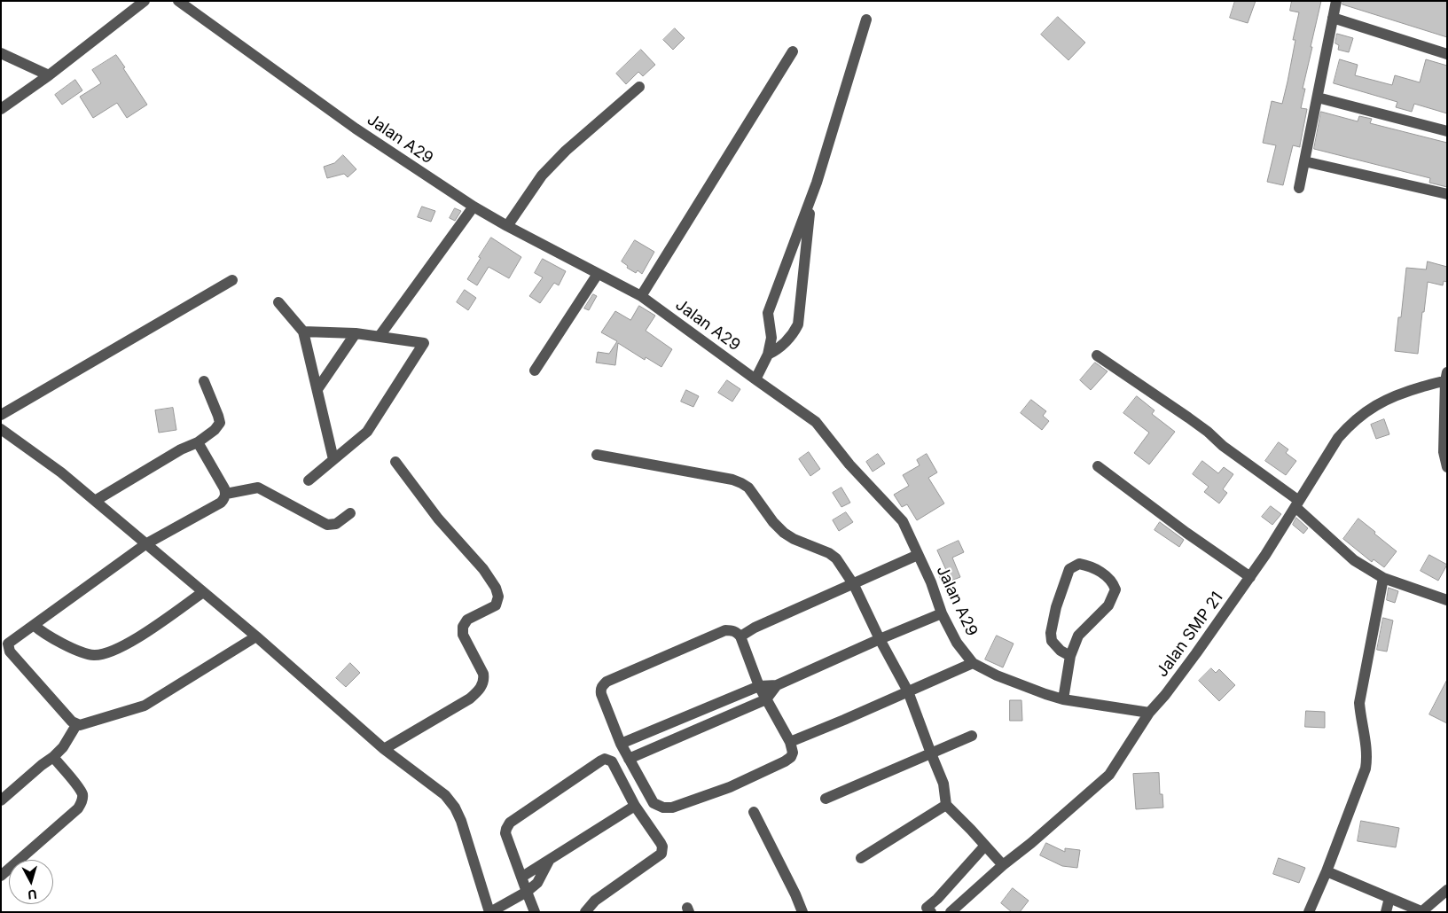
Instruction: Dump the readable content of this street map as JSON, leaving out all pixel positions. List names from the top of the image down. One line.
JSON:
{"streets":{"street":["Jalan A29","Jalan SMP 21"]},"crossings":[["Jalan A29","Jalan SMP 21"]],"north":"bottom"}
